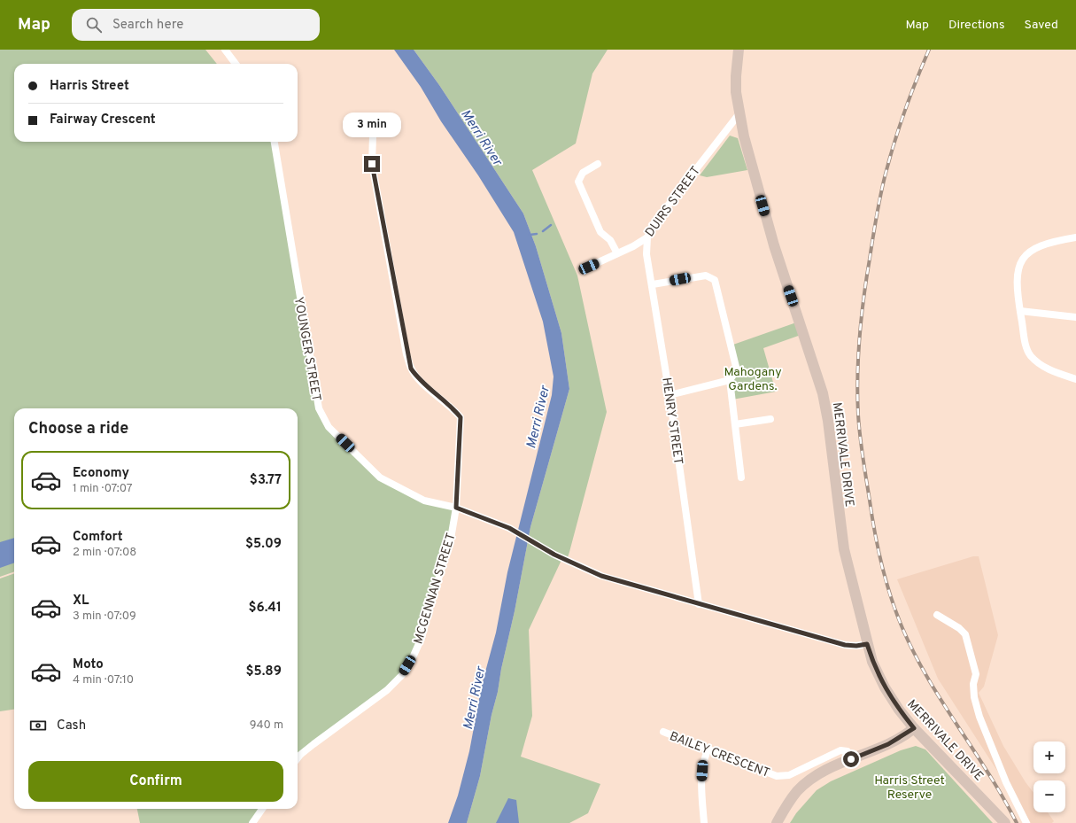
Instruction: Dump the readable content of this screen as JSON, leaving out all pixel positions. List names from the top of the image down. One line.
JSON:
{"streets":{"street":["DUIRS STREET","YOUNGER STREET","HENRY STREET","MERRIVALE DRIVE","MCGENNAN STREET","BAILEY CRESCENT"]},"crossings":[["DUIRS STREET","HENRY STREET"],["DUIRS STREET","MERRIVALE DRIVE"],["YOUNGER STREET","HENRY STREET"],["YOUNGER STREET","MERRIVALE DRIVE"],["YOUNGER STREET","MCGENNAN STREET"]],"water":["Merri River"],"parks":["Mahogany Gardens.","Harris Street Reserve"],"page":{"header":"Map","search":"Search here","nav":["Map","Directions","Saved"],"banner":["Harris Street","Fairway Crescent"],"bubble":"3 min","heading":"Choose a ride","list":[{"name":"Economy","note":"1 min · 07:07","value":"$3.77"},{"name":"Comfort","note":"2 min · 07:08","value":"$5.09"},{"name":"XL","note":"3 min · 07:09","value":"$6.41"},{"name":"Moto","note":"4 min · 07:10","value":"$5.89"}],"pay":["Cash","940 m"],"map_buttons":["+","−"],"buttons":"Confirm"}}
